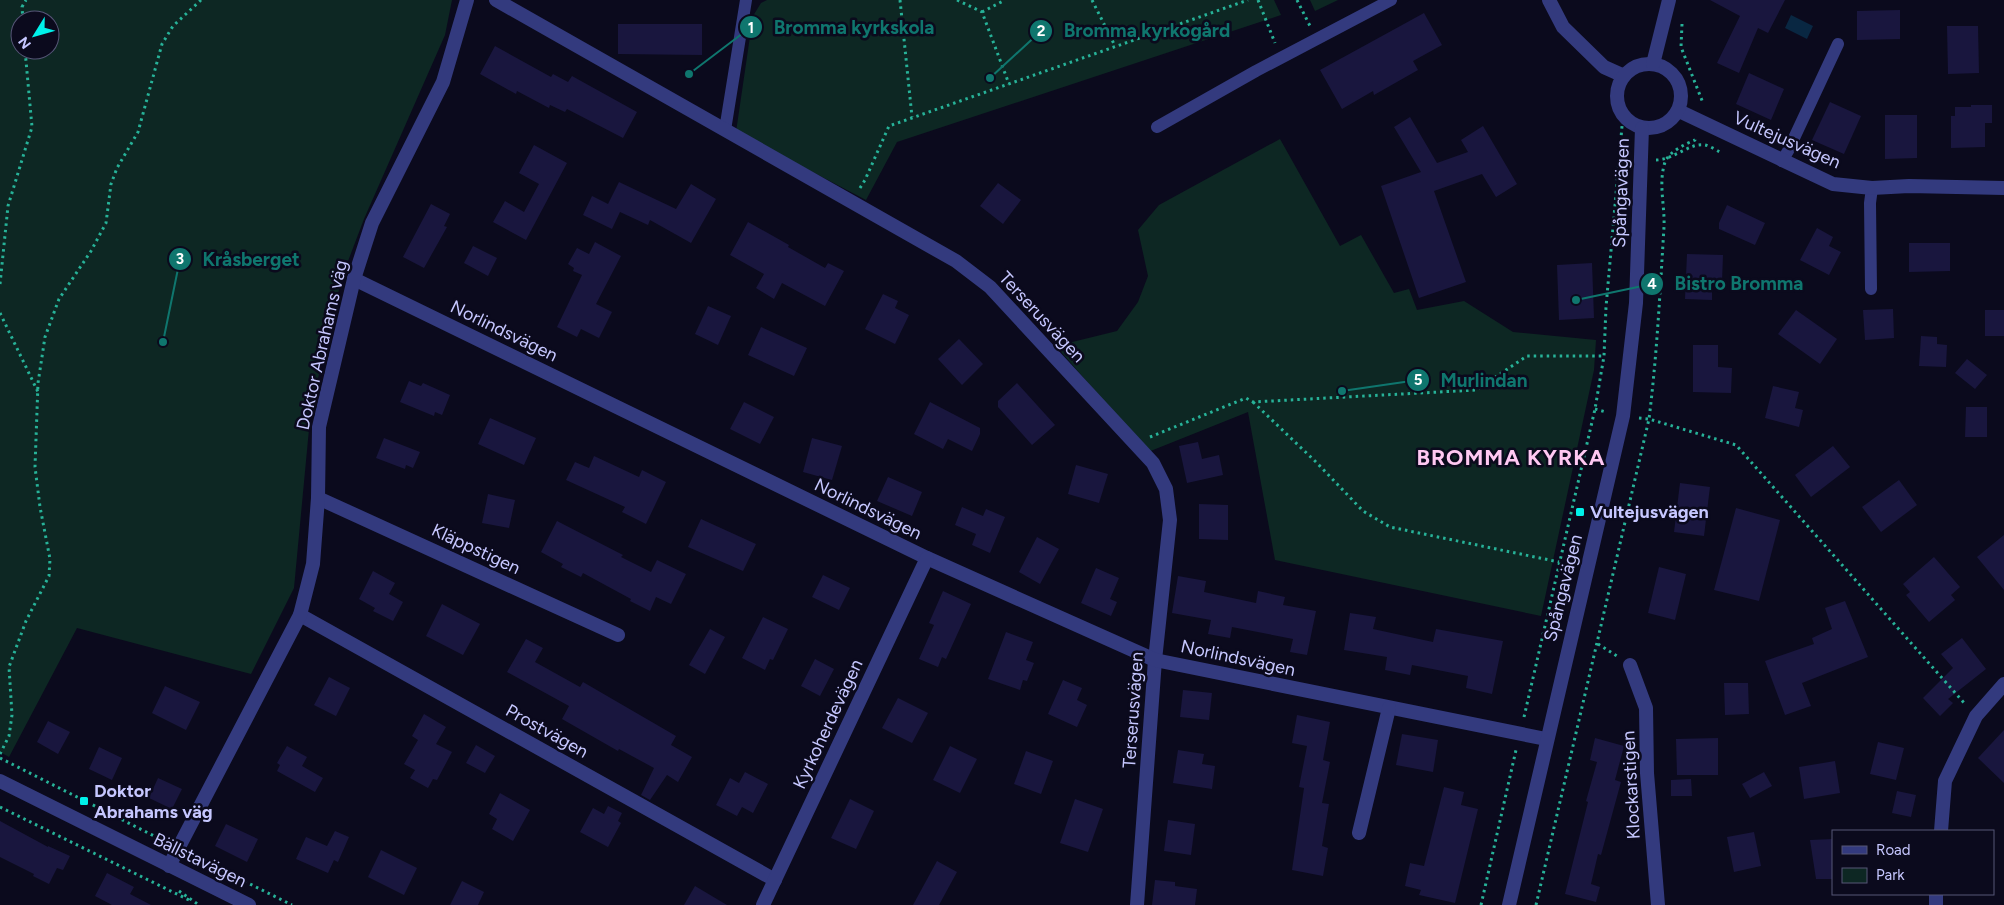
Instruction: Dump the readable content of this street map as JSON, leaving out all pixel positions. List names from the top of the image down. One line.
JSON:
{"streets":{"street":["Vultejusvägen","Spångavägen","Terserusvägen","Norlindsvägen","Doktor Abrahams väg","Kläppstigen","Kyrkoherdevägen","Prostvägen","Klockarstigen","Bällstavägen"]},"crossings":[["Vultejusvägen","Spångavägen"],["Spångavägen","Norlindsvägen"],["Terserusvägen","Norlindsvägen"],["Norlindsvägen","Doktor Abrahams väg"],["Norlindsvägen","Kyrkoherdevägen"],["Doktor Abrahams väg","Kläppstigen"],["Doktor Abrahams väg","Prostvägen"],["Doktor Abrahams väg","Bällstavägen"],["Kyrkoherdevägen","Prostvägen"]],"districts":["BROMMA KYRKA"],"places":{"other":["Bromma kyrkskola","Bromma kyrkogård","Bistro Bromma","Kråsberget","Murlindan"],"transit":["Vultejusvägen","Doktor Abrahams väg"]},"legend":["Road","Park"],"north":"bottom left"}
